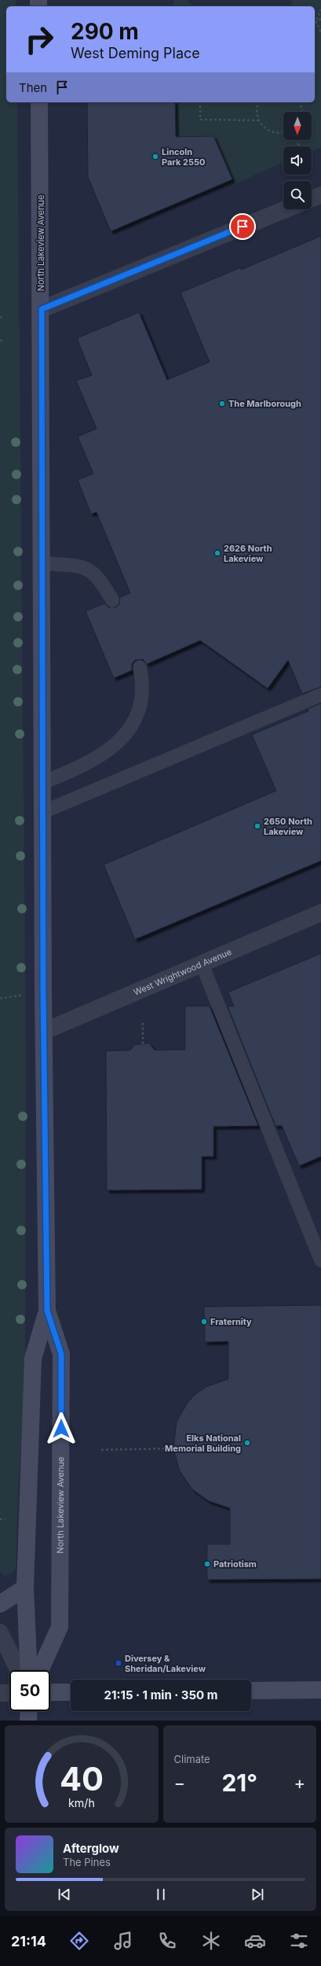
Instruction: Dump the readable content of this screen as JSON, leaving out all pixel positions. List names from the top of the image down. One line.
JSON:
{"streets":{"main road":["North Lakeview Avenue"],"street":["West Wrightwood Avenue"]},"crossings":[["North Lakeview Avenue","West Wrightwood Avenue"]],"places":{"other":["Lincoln Park 2550","The Marlborough","2626 North Lakeview","2650 North Lakeview","Fraternity","Elks National Memorial Building","Patriotism"],"transit":["Diversey & Sheridan/Lakeview"]},"north":"bottom","page":{"turn":["290 m","West Deming Place"],"then":"Then","limit":"50","trip":"21:15 · 1 min · 350 m","tile":"Climate","heat":["−","21°","+"],"song":["Afterglow","The Pines"],"tabs":"21:14","gauge":["40","km/h"]}}
